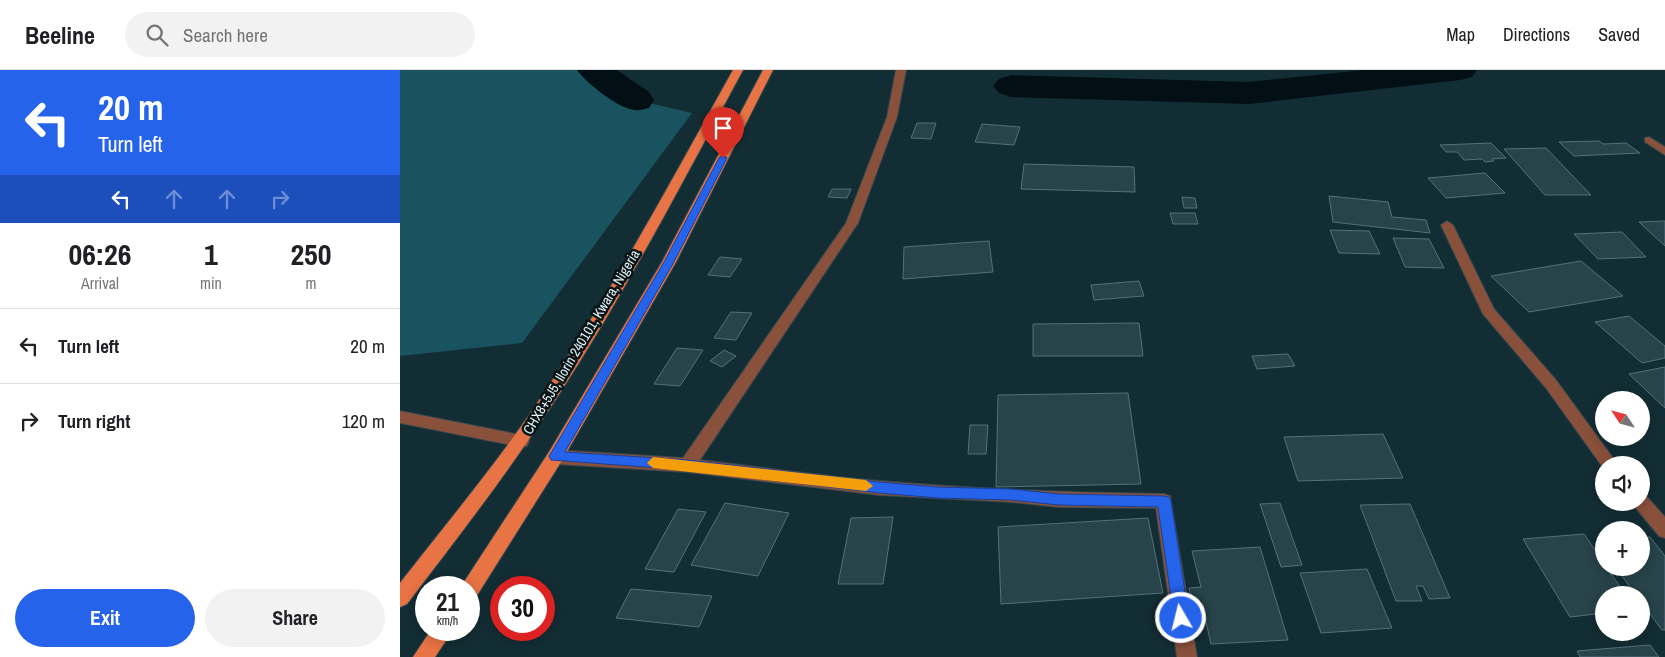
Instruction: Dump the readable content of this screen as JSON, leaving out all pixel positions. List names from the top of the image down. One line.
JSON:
{"streets":{"main road":["CHX8+5J5, Ilorin 240101, Kwara, Nigeria"]},"north":"top left","page":{"header":"Beeline","search":"Search here","nav":["Map","Directions","Saved"],"turn":["20 m","Turn left"],"eta":["06:26","Arrival","1","min","250","m"],"list":[{"name":"Turn left","value":"20 m"},{"name":"Turn right","value":"120 m"}],"map_buttons":["+","−"],"speed":"21 km/h","limit":"30","buttons":["Exit","Share"]}}
